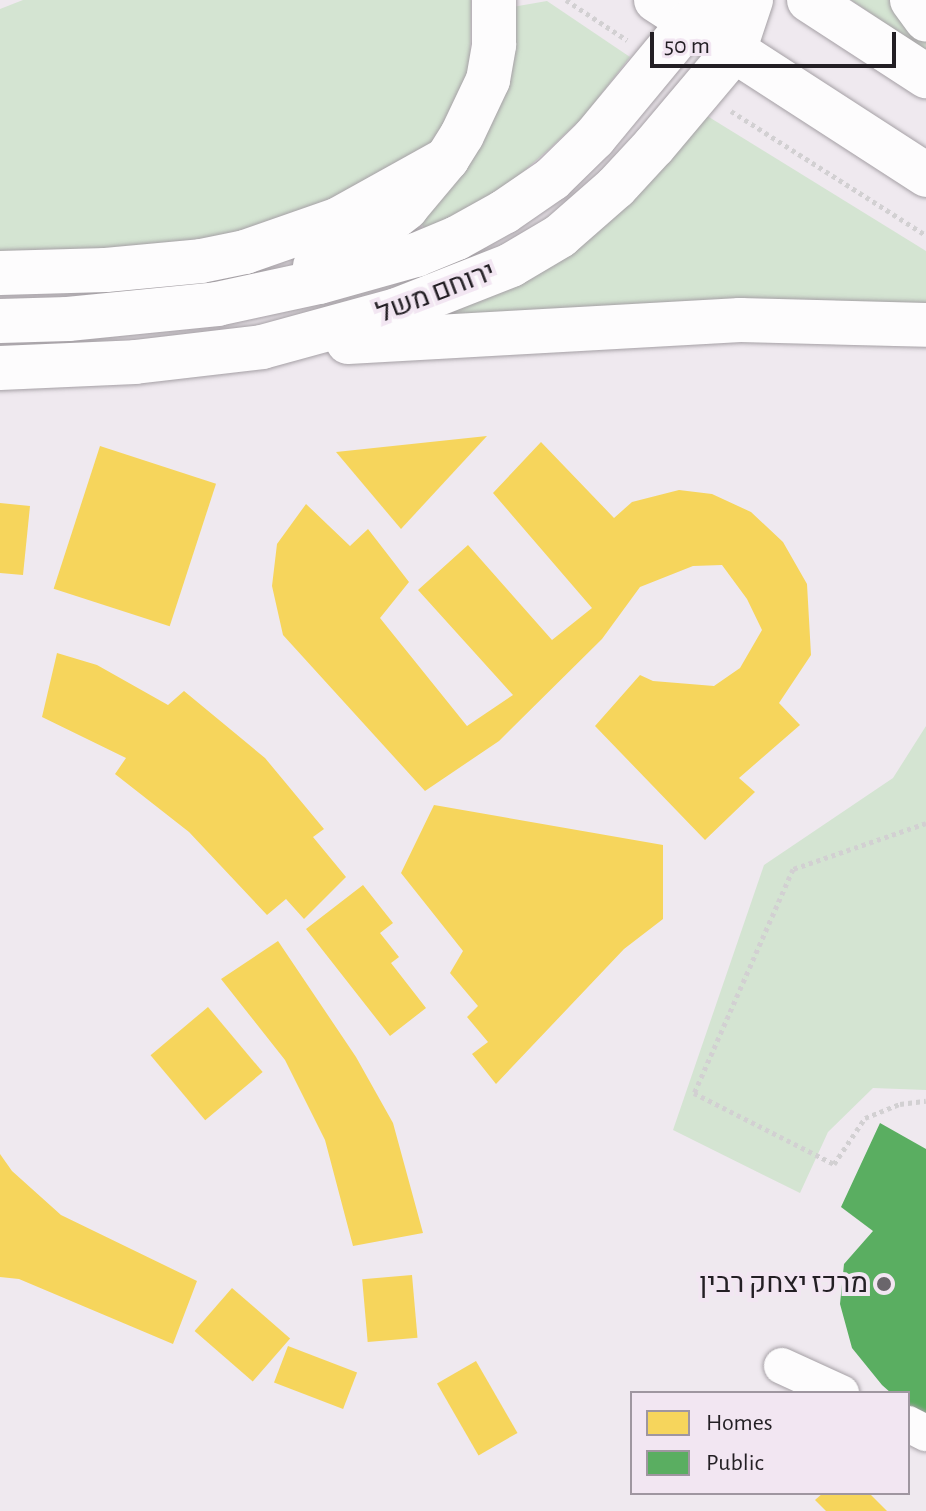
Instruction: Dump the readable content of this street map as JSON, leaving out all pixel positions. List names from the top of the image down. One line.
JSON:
{"streets":{"main road":["ירוחם משל"]},"places":["מרכז יצחק רבין"],"legend":["Homes","Public"],"scale_bar":"50 m"}
